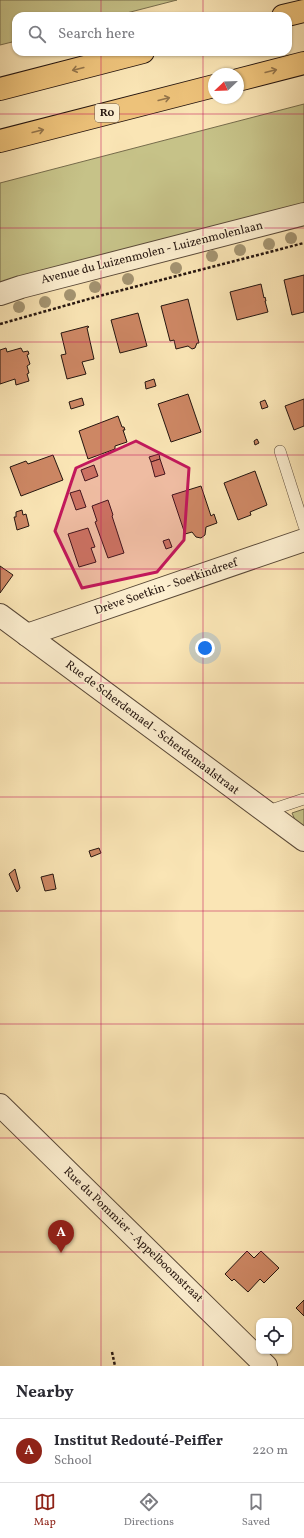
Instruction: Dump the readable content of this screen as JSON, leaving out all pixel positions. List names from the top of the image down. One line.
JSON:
{"streets":{"highway":["R0"],"street":["Avenue du Luizenmolen - Luizenmolenlaan","Drève Soetkin - Soetkindreef","Rue de Scherdemael - Scherdemaalstraat","Rue du Pommier - Appelboomstraat"]},"crossings":[["Drève Soetkin - Soetkindreef","Rue de Scherdemael - Scherdemaalstraat"]],"north":"bottom left","page":{"search":"Search here","pins":"A","heading":"Nearby","list":[{"mark":"A","name":"Institut Redouté-Peiffer","note":"School","value":"220 m"}],"nav":["Map","Directions","Saved"]}}
